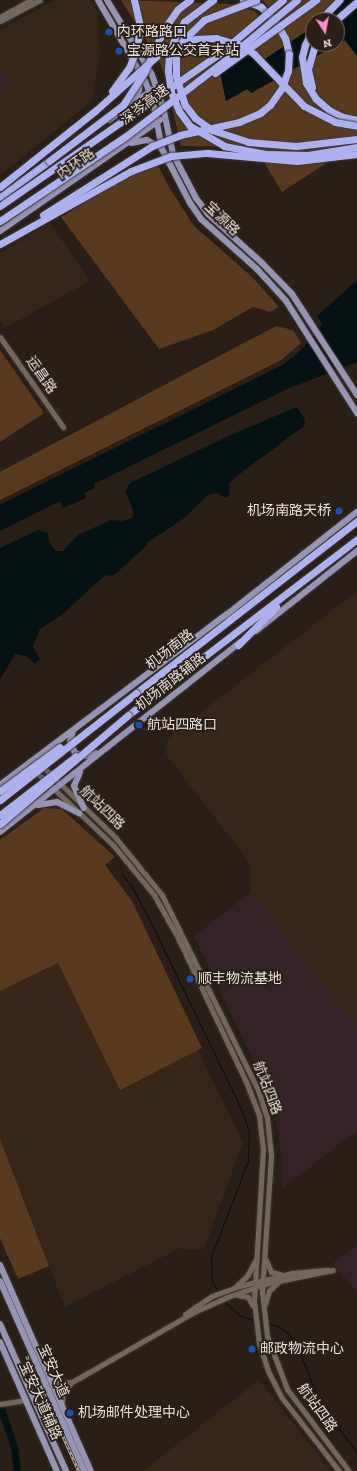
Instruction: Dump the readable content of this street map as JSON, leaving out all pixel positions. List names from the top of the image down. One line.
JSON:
{"streets":{"highway":["深岑高速","机场南路"],"main road":["内环路","宝源路","机场南路辅路","宝安大道","宝安大道辅路"],"street":["运昌路","航站四路"]},"crossings":[["内环路","宝源路"],["机场南路辅路","航站四路"]],"places":["内环路路口","宝源路公交首末站","机场南路天桥","航站四路口","顺丰物流基地","邮政物流中心","机场邮件处理中心"],"north":"bottom"}
